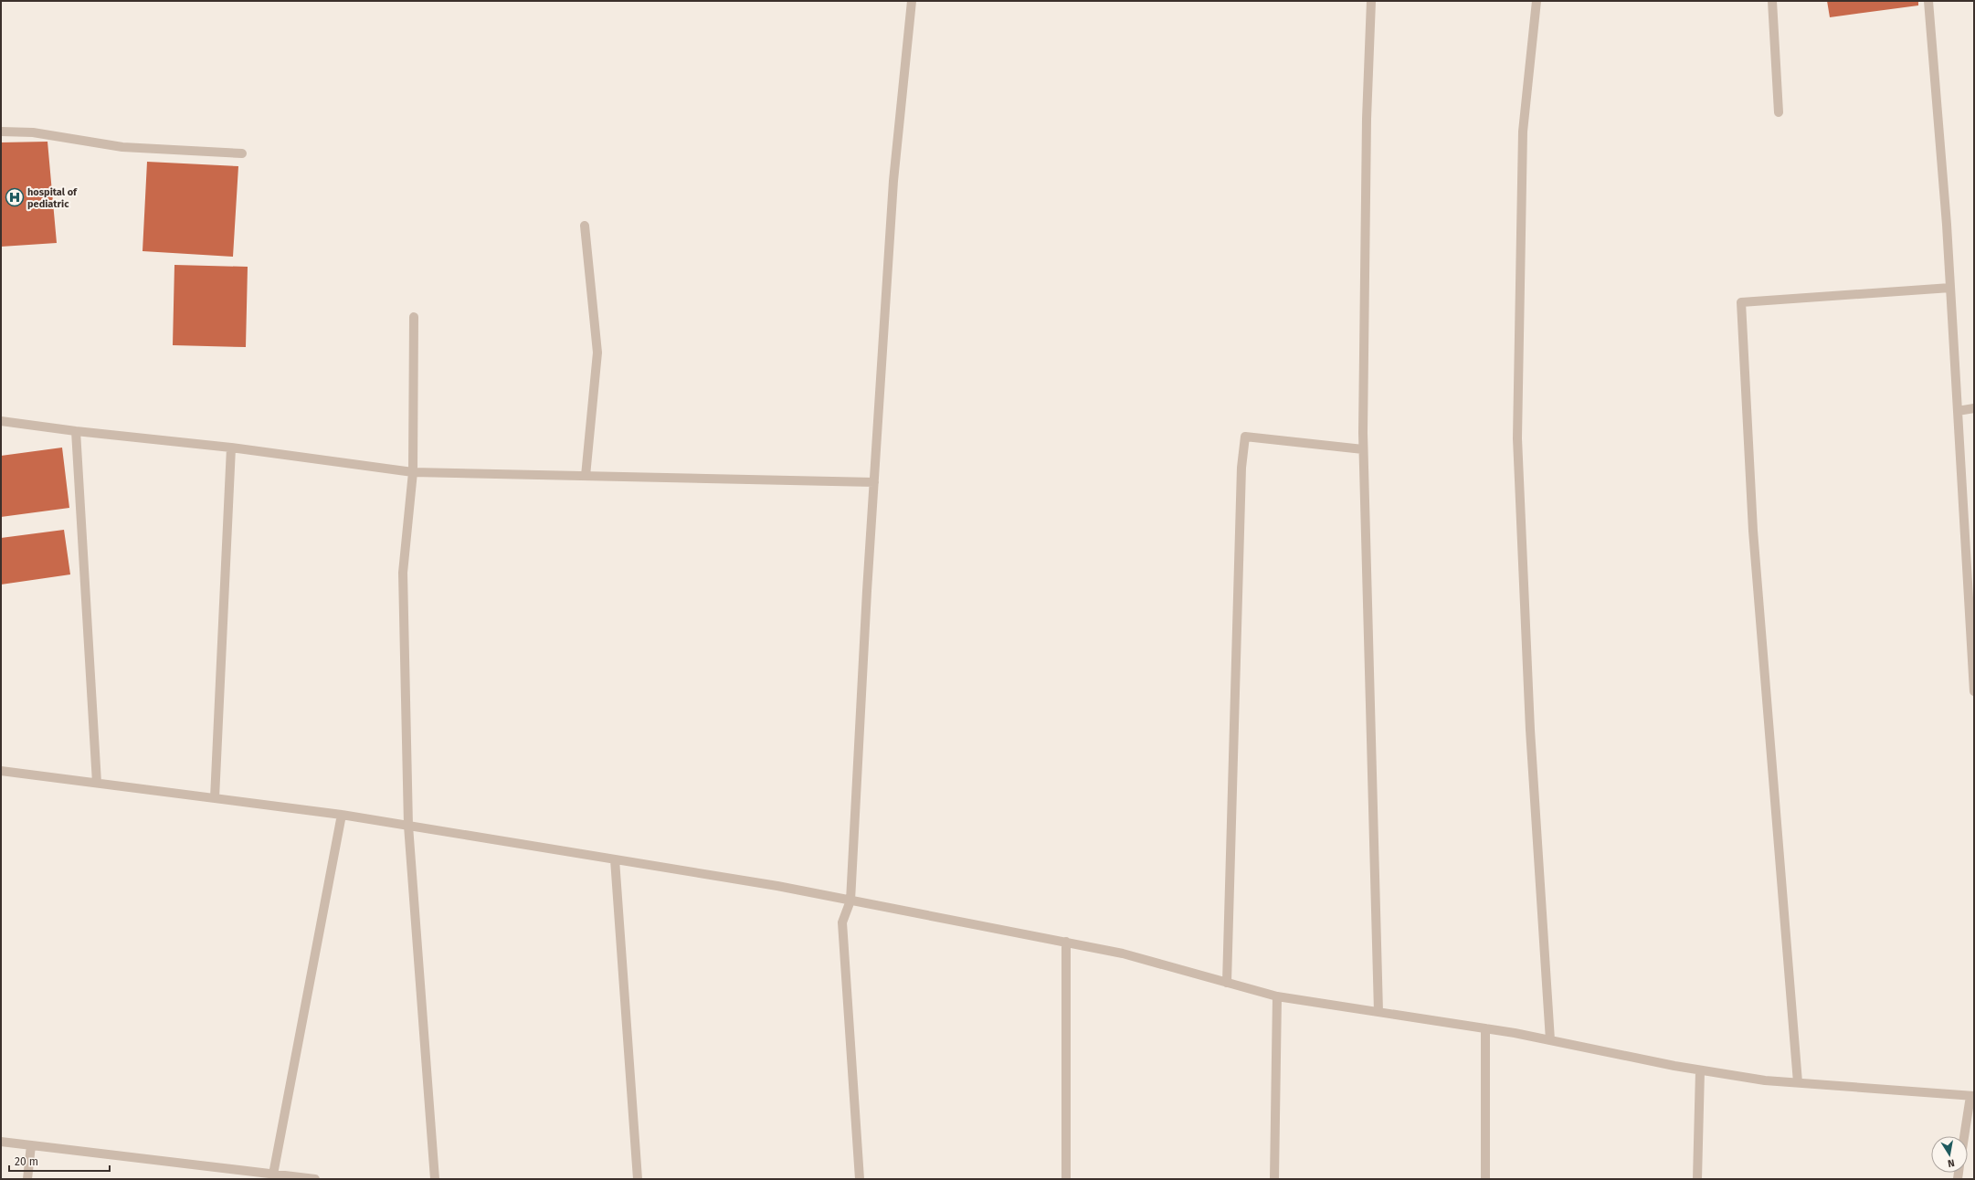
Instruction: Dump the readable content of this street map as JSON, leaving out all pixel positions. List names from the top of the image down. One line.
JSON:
{"places":{"hospital":["hospital of pediatric"]},"scale_bar":"20 m","north":"bottom"}
